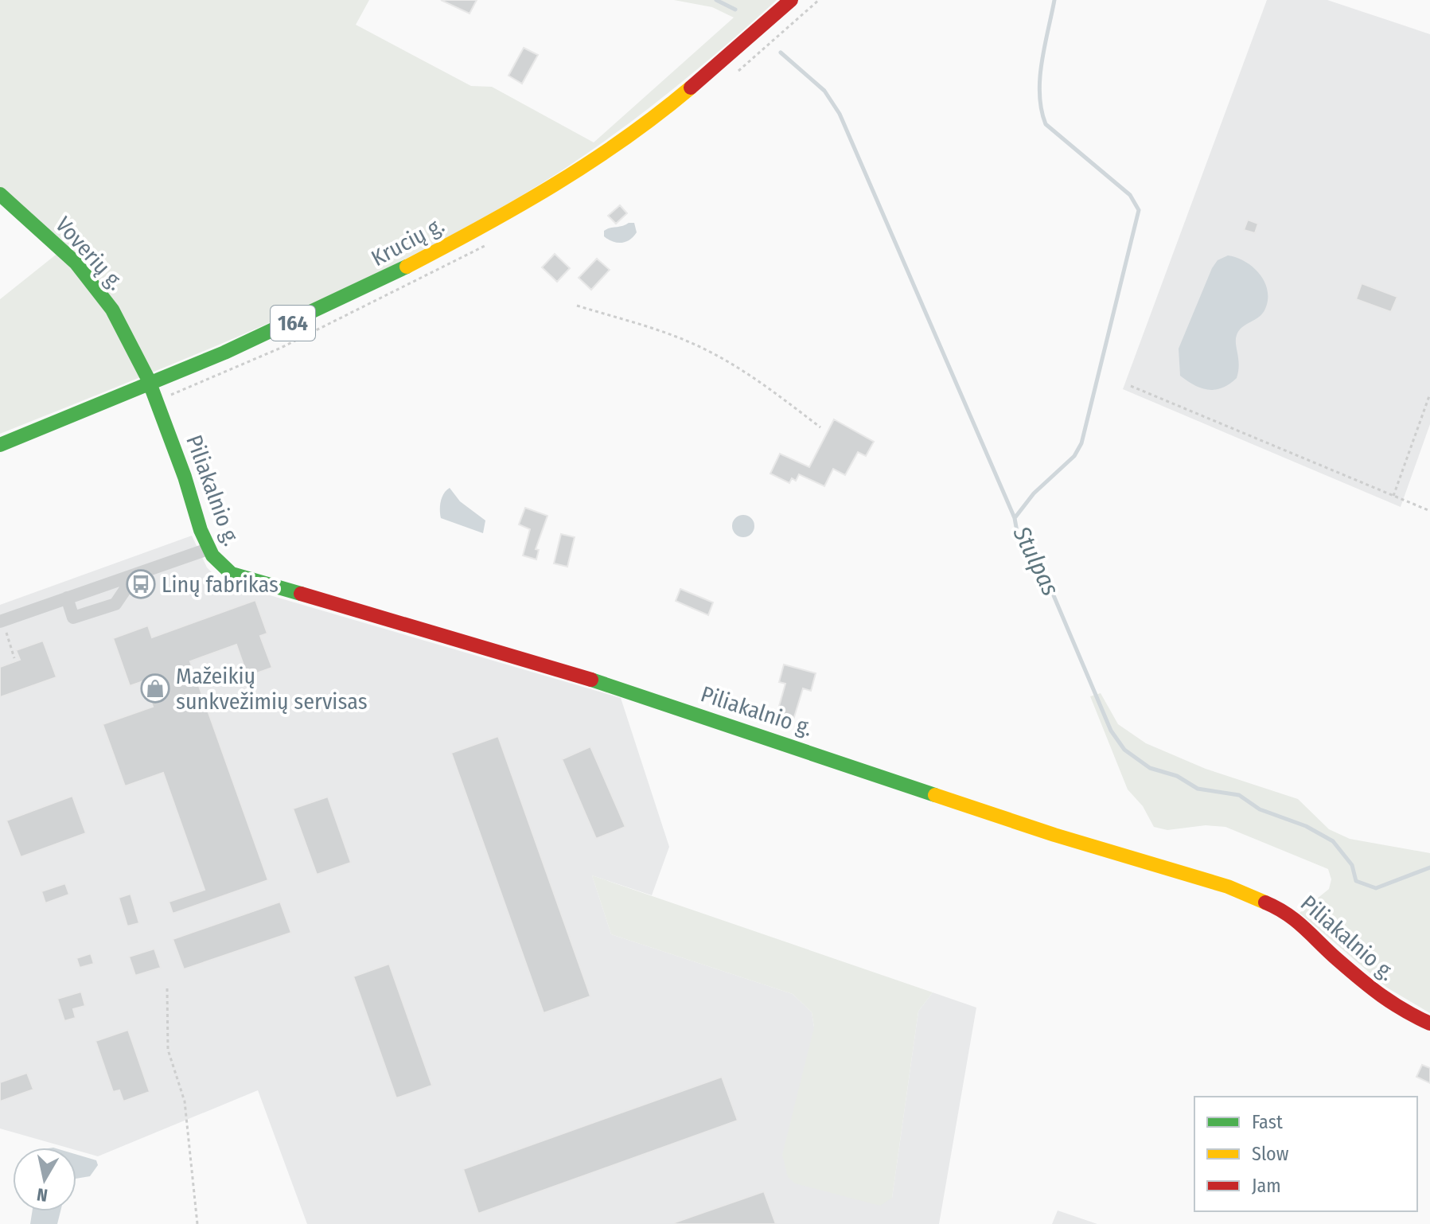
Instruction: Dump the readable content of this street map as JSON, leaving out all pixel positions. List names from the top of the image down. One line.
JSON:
{"streets":{"street":["Krucių g.","Voverių g.","164","Piliakalnio g."]},"crossings":[["Krucių g.","Voverių g."],["Krucių g.","Piliakalnio g."],["Voverių g.","Piliakalnio g."]],"water":["Stulpas"],"places":{"bus stop":["Linų fabrikas"],"shop":["Mažeikių sunkvežimių servisas"]},"legend":["Fast","Slow","Jam"],"north":"bottom"}
